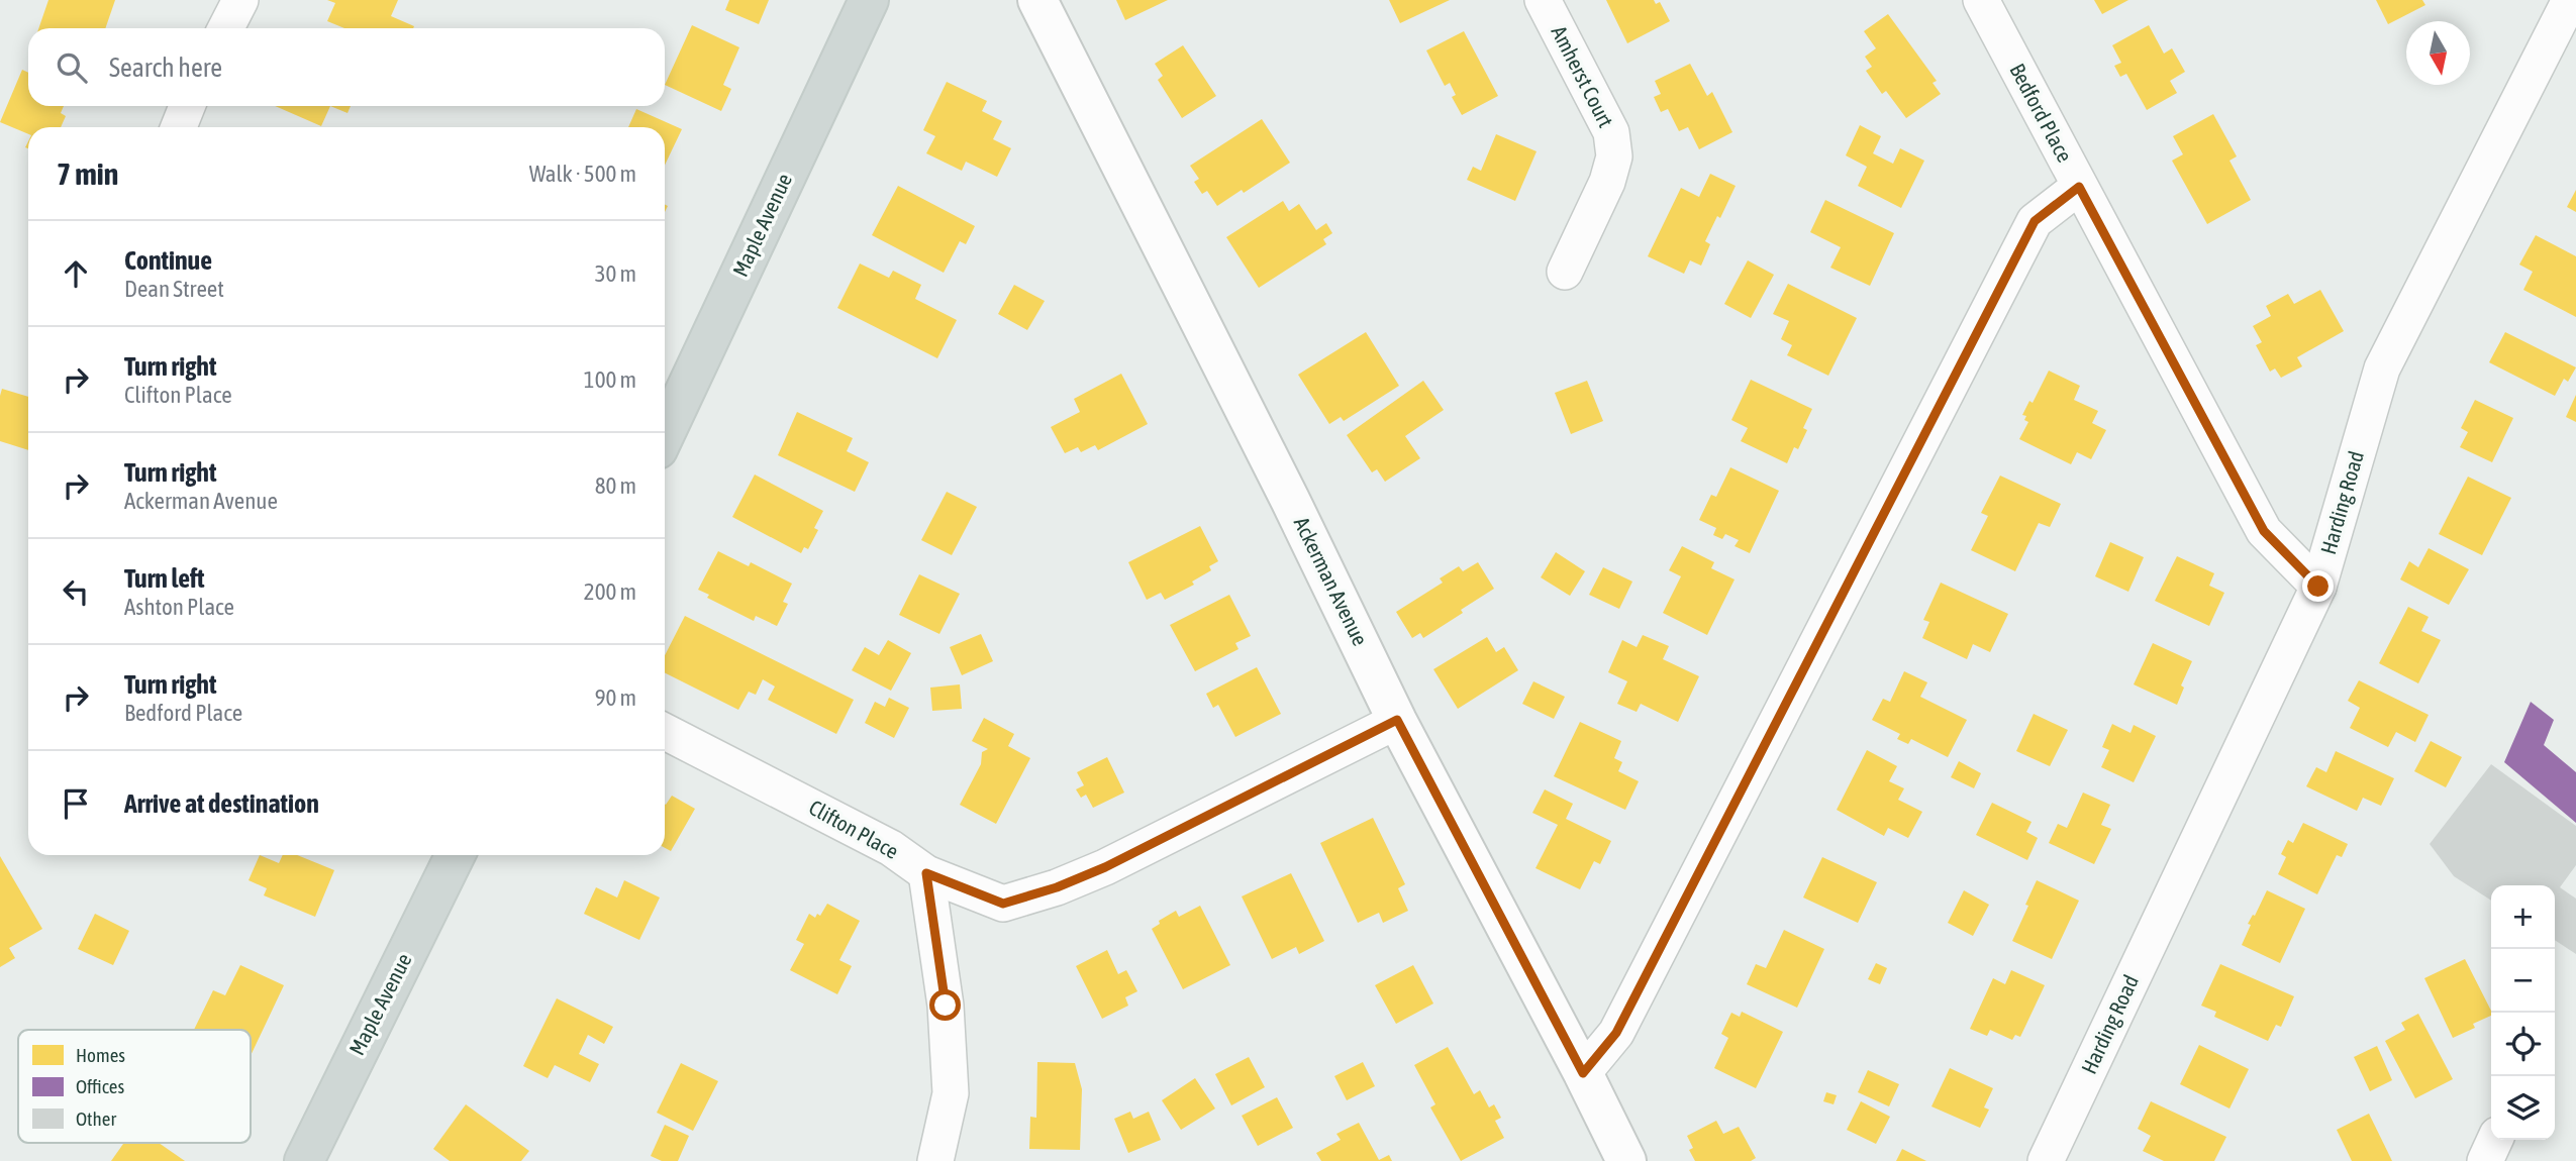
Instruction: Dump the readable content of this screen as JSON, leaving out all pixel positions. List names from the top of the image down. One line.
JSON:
{"streets":{"main road":["Maple Avenue"],"street":["Amherst Court","Bedford Place","Harding Road","Ackerman Avenue","Clifton Place"]},"crossings":[["Bedford Place","Harding Road"],["Ackerman Avenue","Clifton Place"]],"legend":["Homes","Offices","Other"],"north":"bottom","page":{"search":"Search here","heading":["7 min","Walk · 500 m"],"list":[["Continue","Dean Street","30 m"],["Turn right","Clifton Place","100 m"],["Turn right","Ackerman Avenue","80 m"],["Turn left","Ashton Place","200 m"],["Turn right","Bedford Place","90 m"],"Arrive at destination"],"map_buttons":["+","−"]}}
